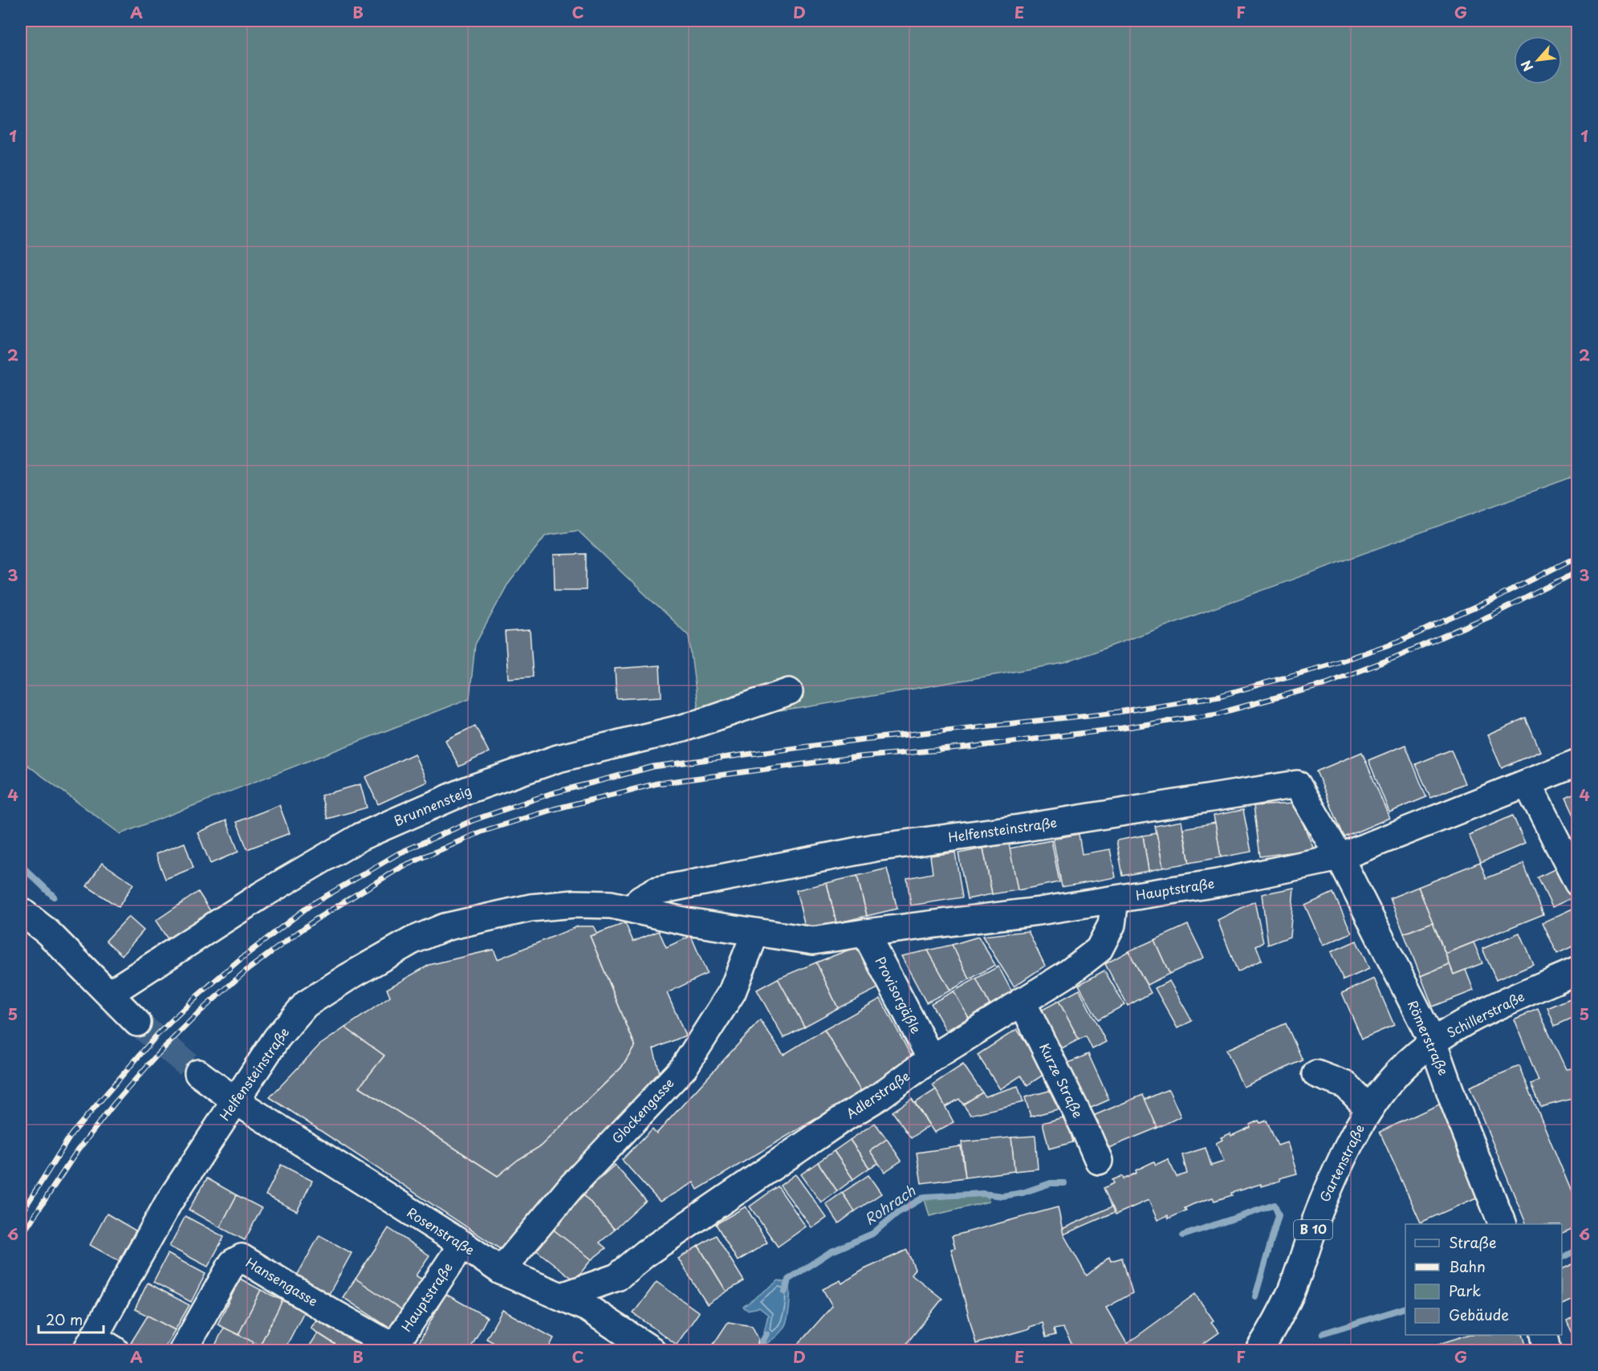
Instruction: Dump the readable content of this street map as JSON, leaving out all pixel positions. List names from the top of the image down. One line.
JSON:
{"streets":{"street":["Brunnensteig","Helfensteinstraße","Hauptstraße","Provisorgäßle","Schillerstraße","Römerstraße","Kurze Straße","Adlerstraße","Glockengasse","Gartenstraße","B 10","Rosenstraße","Hansengasse"]},"crossings":[["Helfensteinstraße","Hauptstraße"],["Helfensteinstraße","Römerstraße"],["Helfensteinstraße","Glockengasse"],["Helfensteinstraße","Rosenstraße"],["Hauptstraße","Provisorgäßle"],["Hauptstraße","Römerstraße"],["Hauptstraße","Adlerstraße"],["Hauptstraße","Glockengasse"],["Hauptstraße","Rosenstraße"],["Hauptstraße","Hansengasse"],["Provisorgäßle","Adlerstraße"],["Schillerstraße","Römerstraße"],["Schillerstraße","Gartenstraße"],["Kurze Straße","Adlerstraße"],["Adlerstraße","Rosenstraße"],["Glockengasse","Rosenstraße"]],"water":["Rohrach"],"legend":["Straße","Bahn","Park","Gebäude"],"scale_bar":"20 m","north":"bottom left","grid":{"columns":["A","B","C","D","E","F","G"],"rows":["1","2","3","4","5","6"]}}
